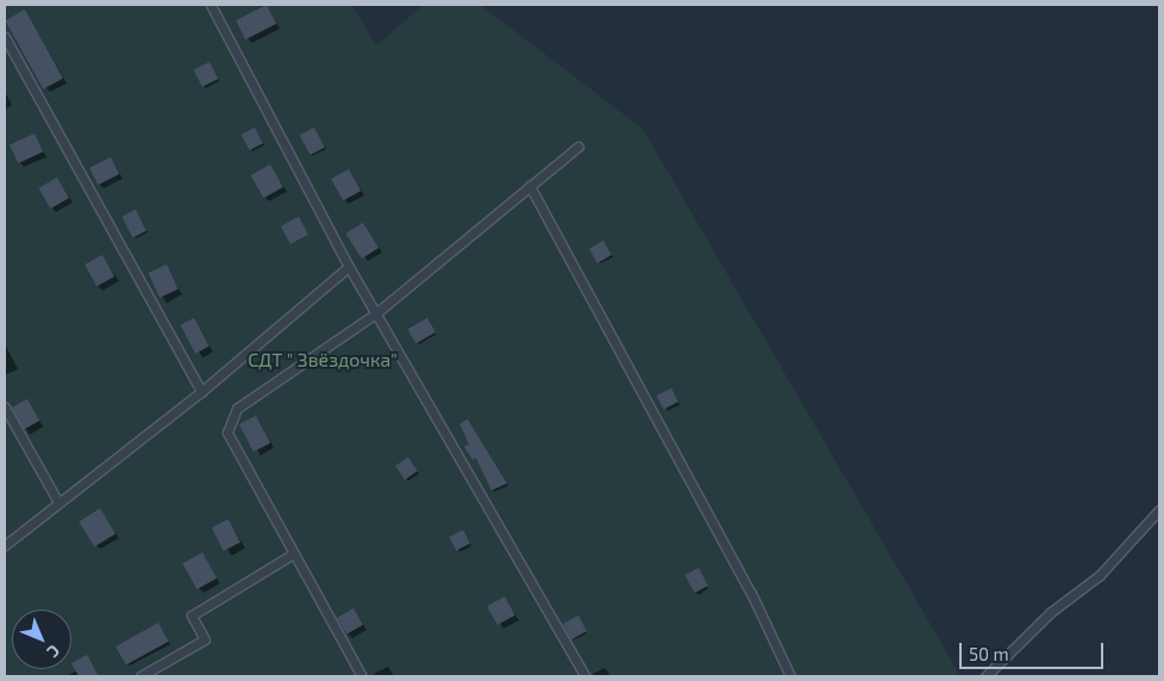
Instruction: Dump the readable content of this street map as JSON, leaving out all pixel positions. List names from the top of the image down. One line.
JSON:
{"parks":["СДТ \" Звёздочка\""],"scale_bar":"50 m","north":"bottom right"}
